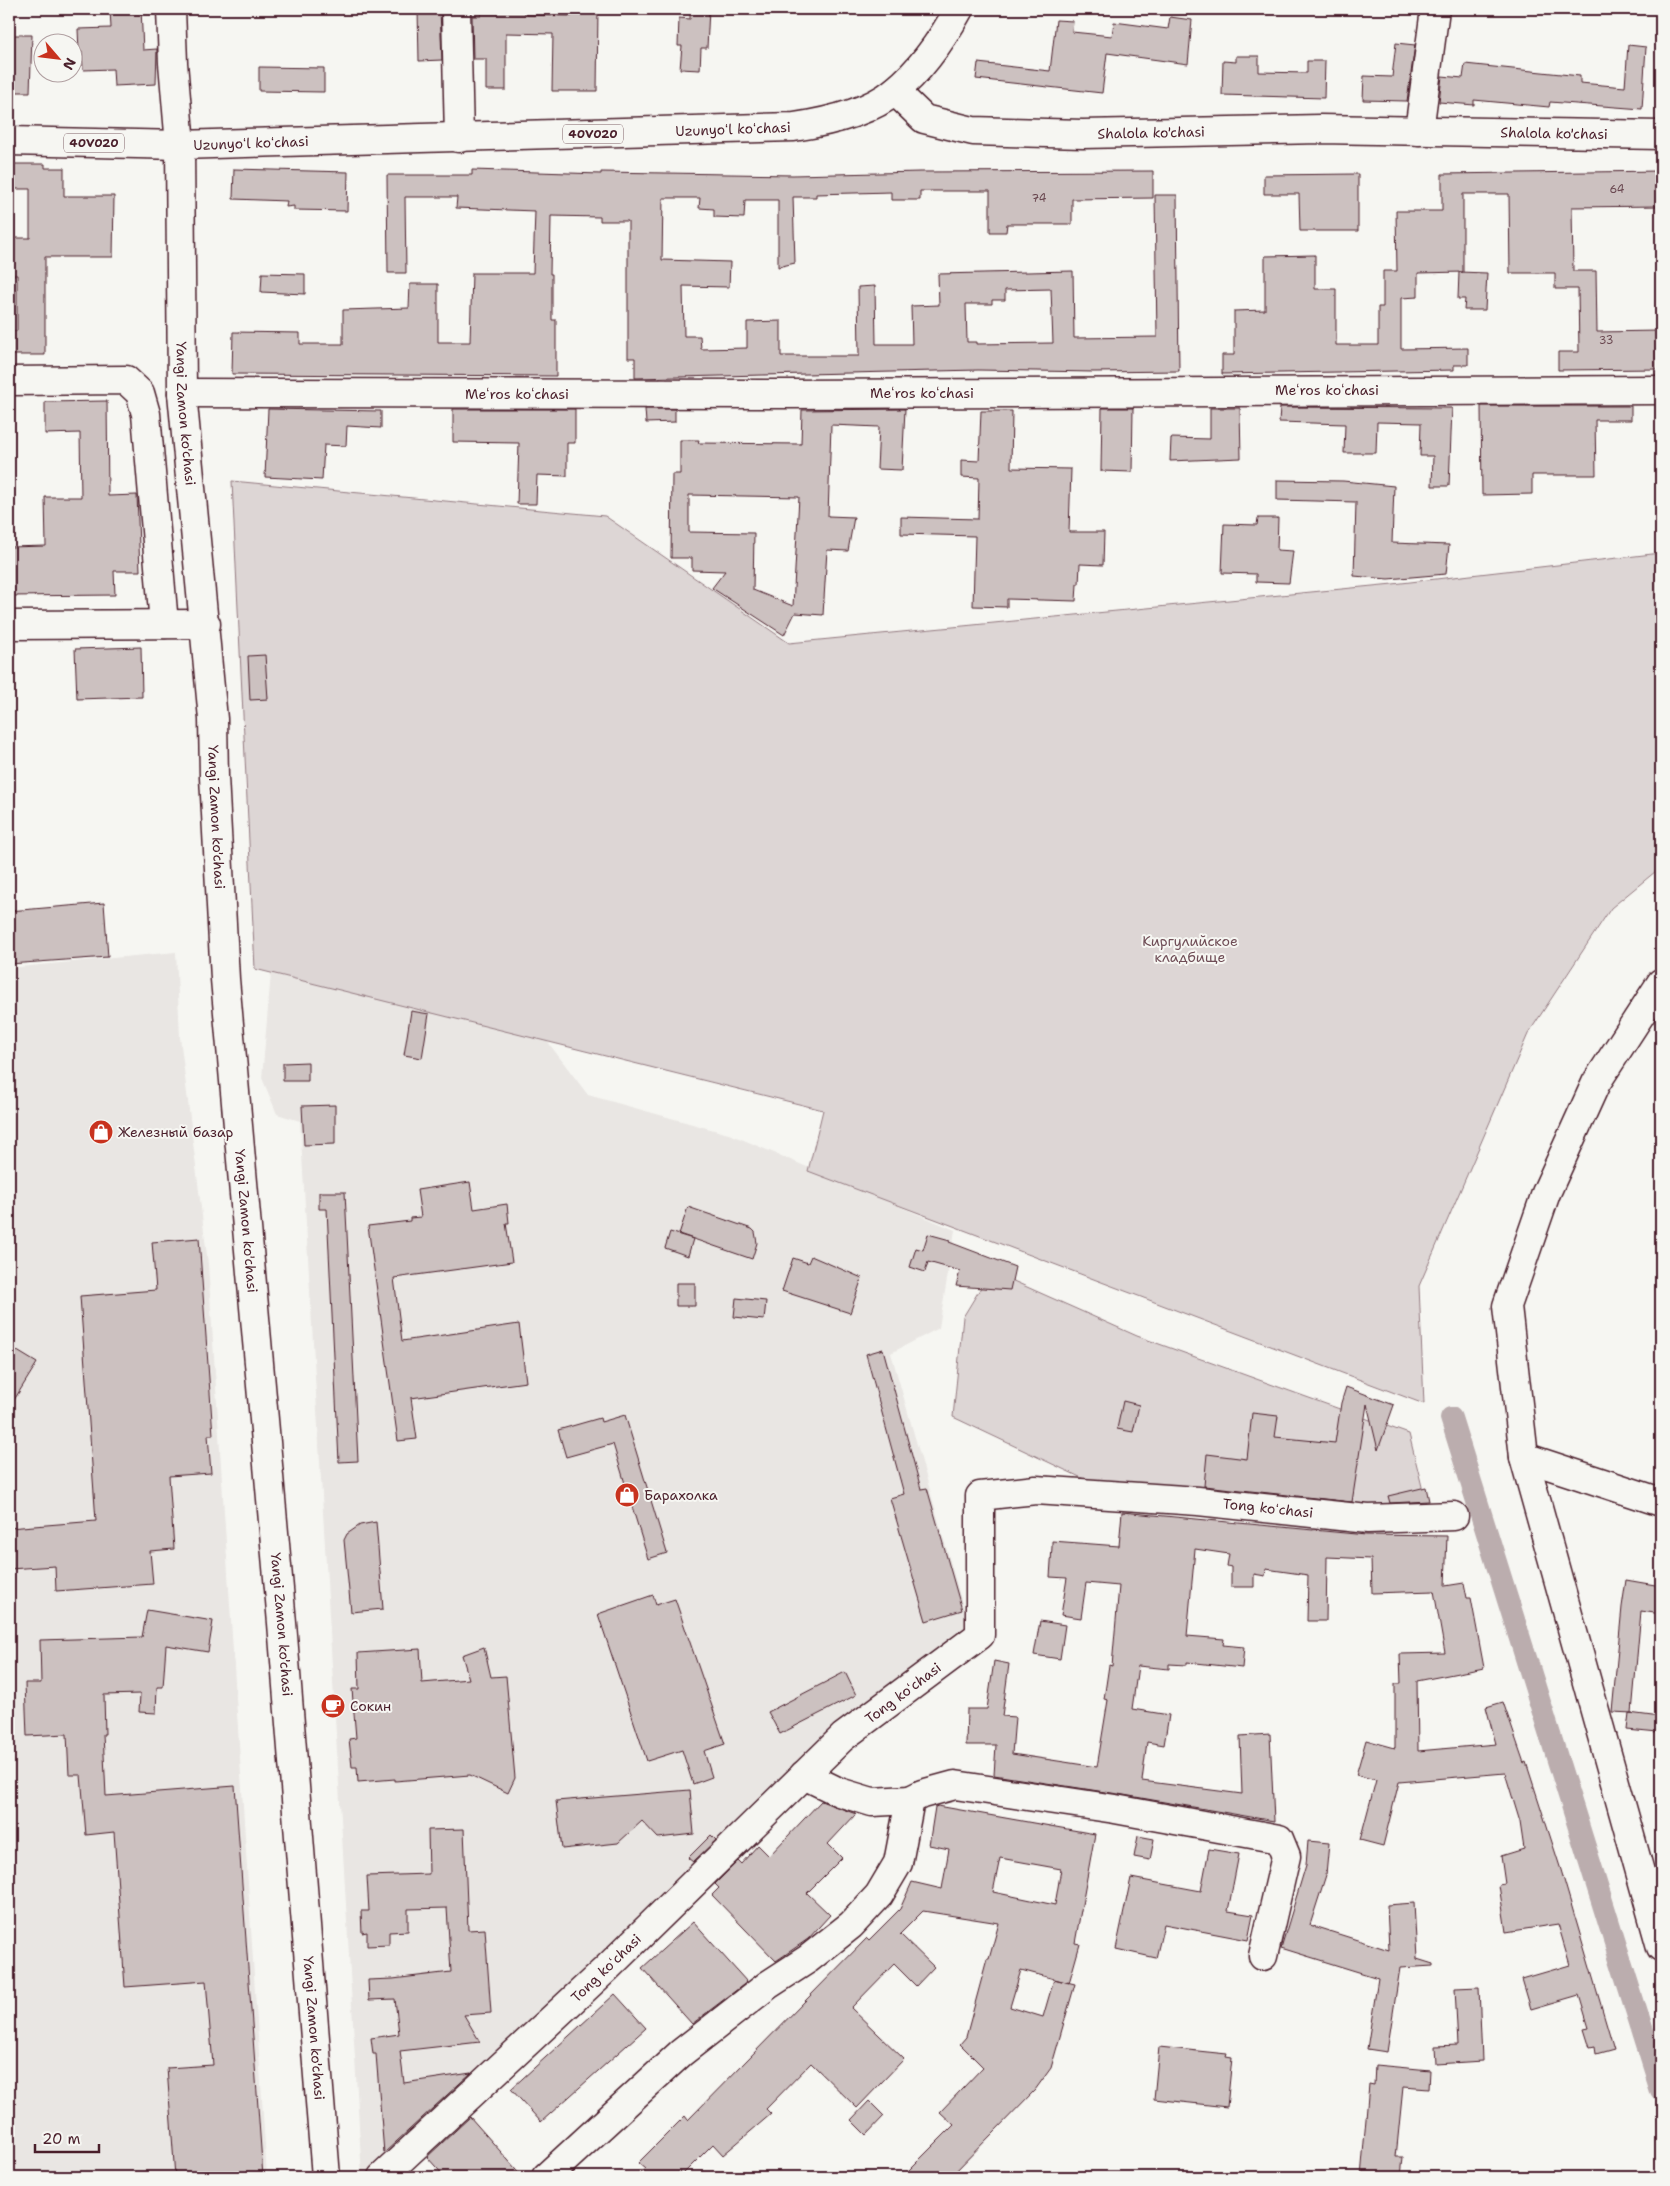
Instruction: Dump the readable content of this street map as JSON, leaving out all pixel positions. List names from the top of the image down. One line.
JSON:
{"streets":{"street":["Uzunyoʻl koʻchasi","Shalola ko'chasi","40V020","Meʻros koʻchasi","Yangi Zamon ko'chasi","Tong koʻchasi"]},"crossings":[["Uzunyoʻl koʻchasi","Shalola ko'chasi"],["Uzunyoʻl koʻchasi","40V020"],["Uzunyoʻl koʻchasi","Yangi Zamon ko'chasi"],["40V020","Yangi Zamon ko'chasi"],["Meʻros koʻchasi","Yangi Zamon ko'chasi"]],"parks":["Киргулийское кладбище"],"places":{"shop":["Железный базар","Барахолка"],"cafe":["Сокин"]},"house_numbers":["64","74","33"],"scale_bar":"20 m","north":"bottom right"}
